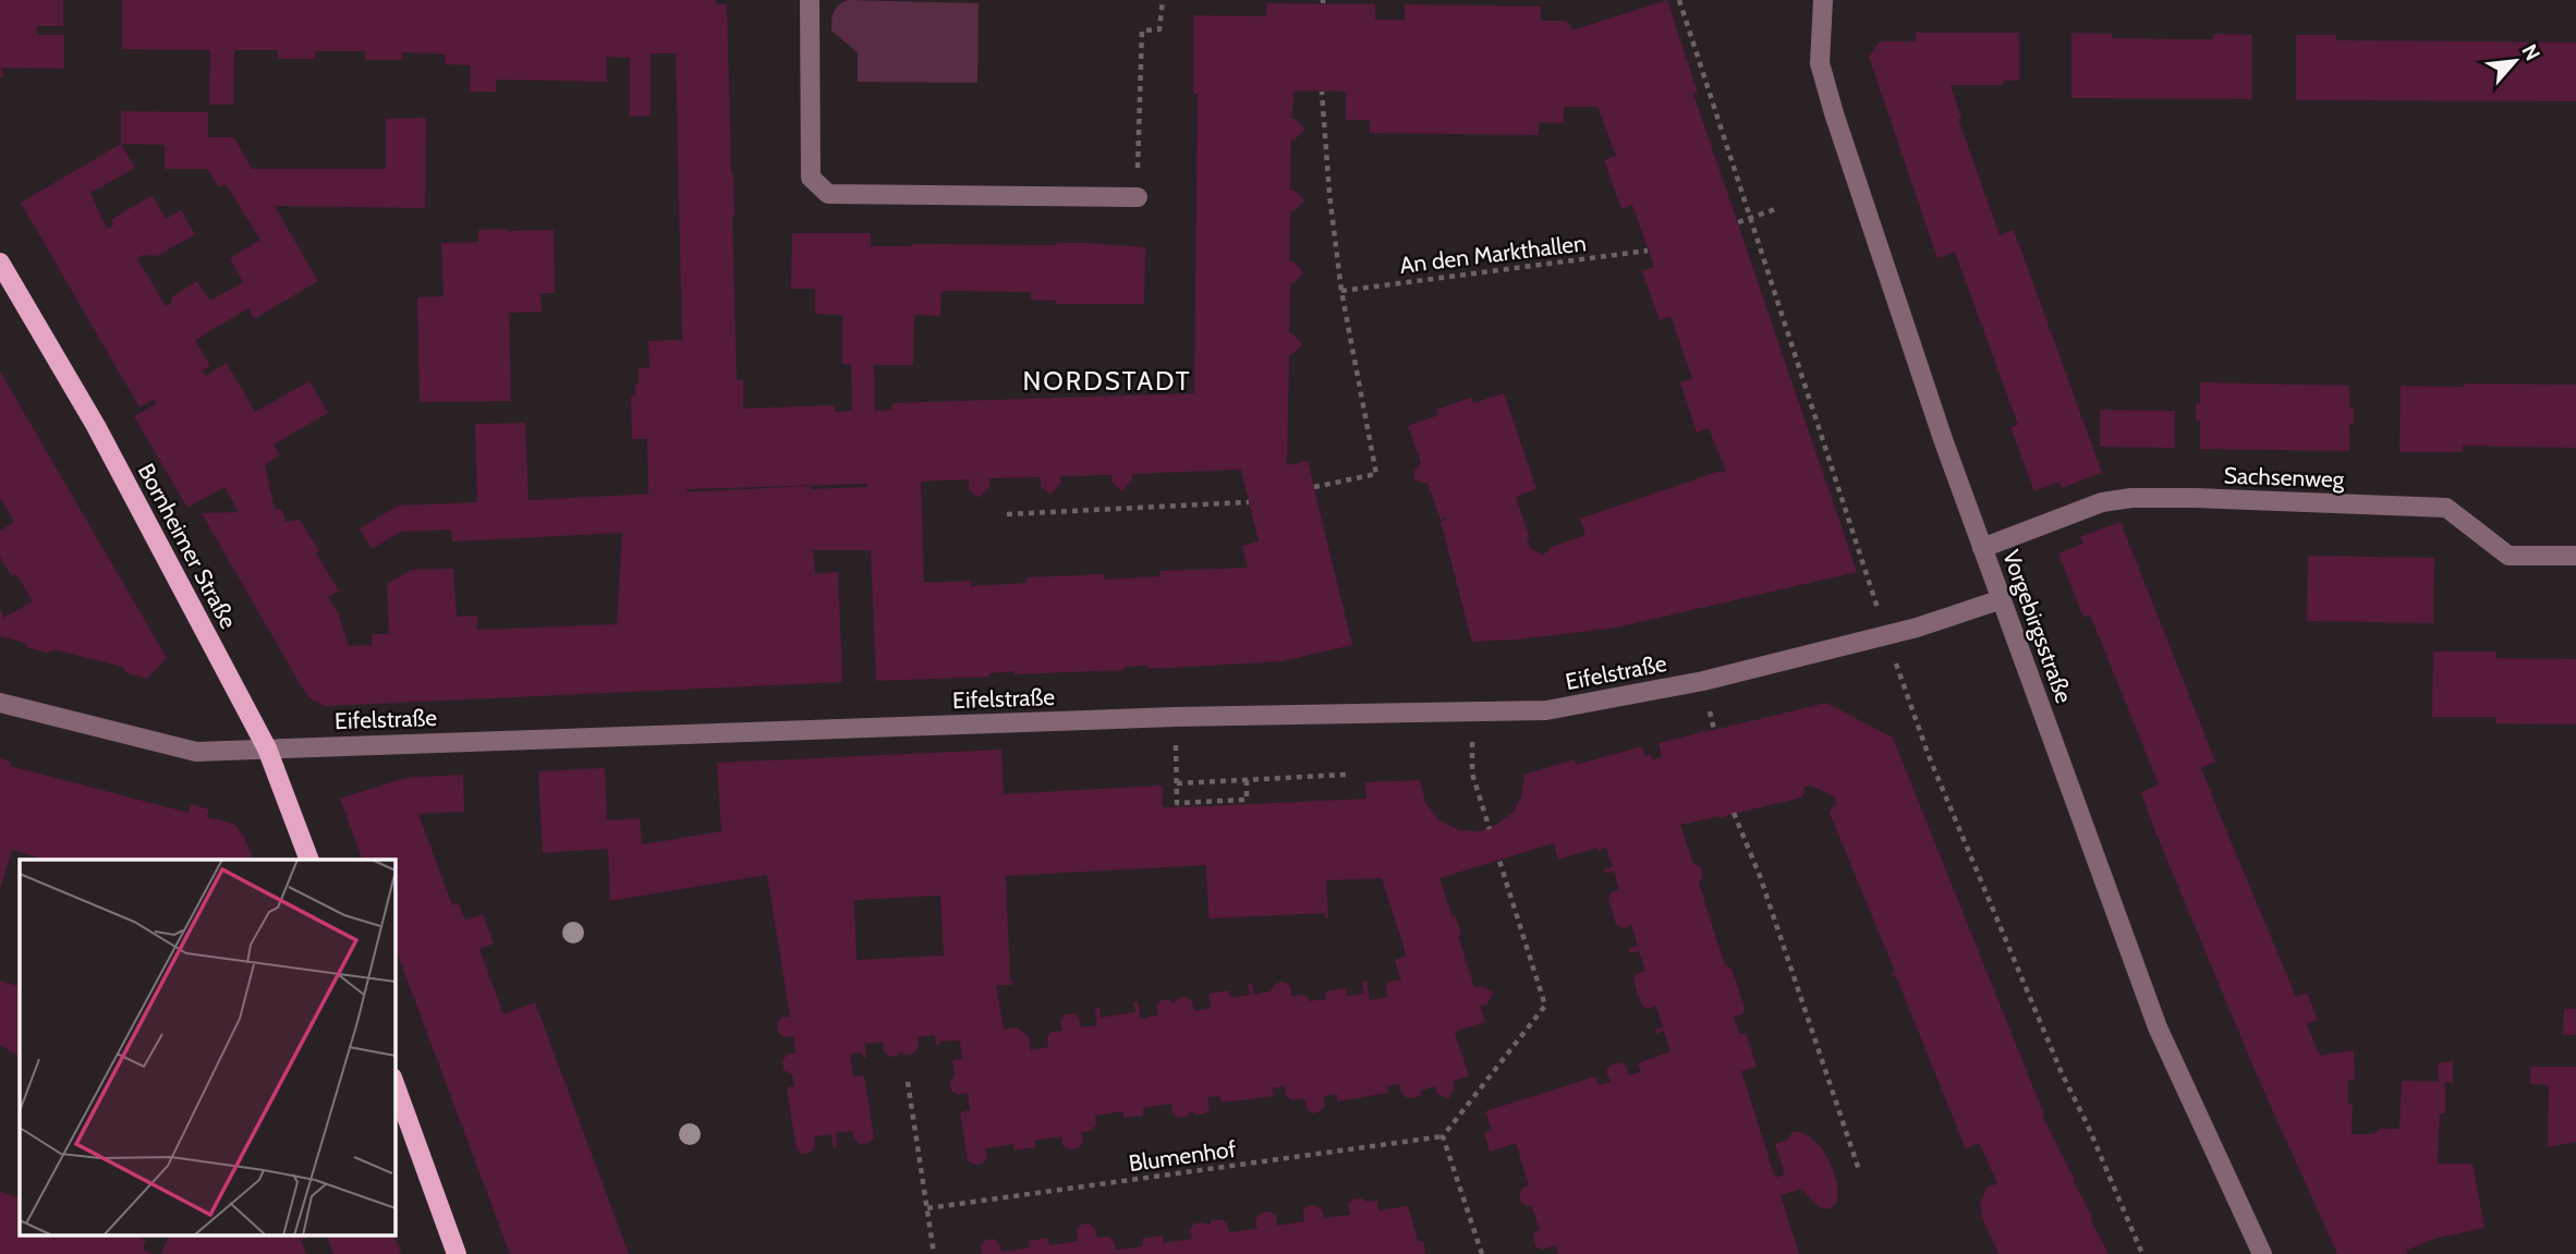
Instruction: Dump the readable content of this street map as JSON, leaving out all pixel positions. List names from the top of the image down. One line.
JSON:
{"streets":{"main road":["Bornheimer Straße"],"street":["Sachsenweg","Vorgebirgsstraße","Eifelstraße"],"path":["An den Markthallen","Blumenhof"]},"crossings":[["Sachsenweg","Vorgebirgsstraße"],["Bornheimer Straße","Eifelstraße"],["Vorgebirgsstraße","Eifelstraße"]],"districts":["NORDSTADT"],"north":"top right"}
